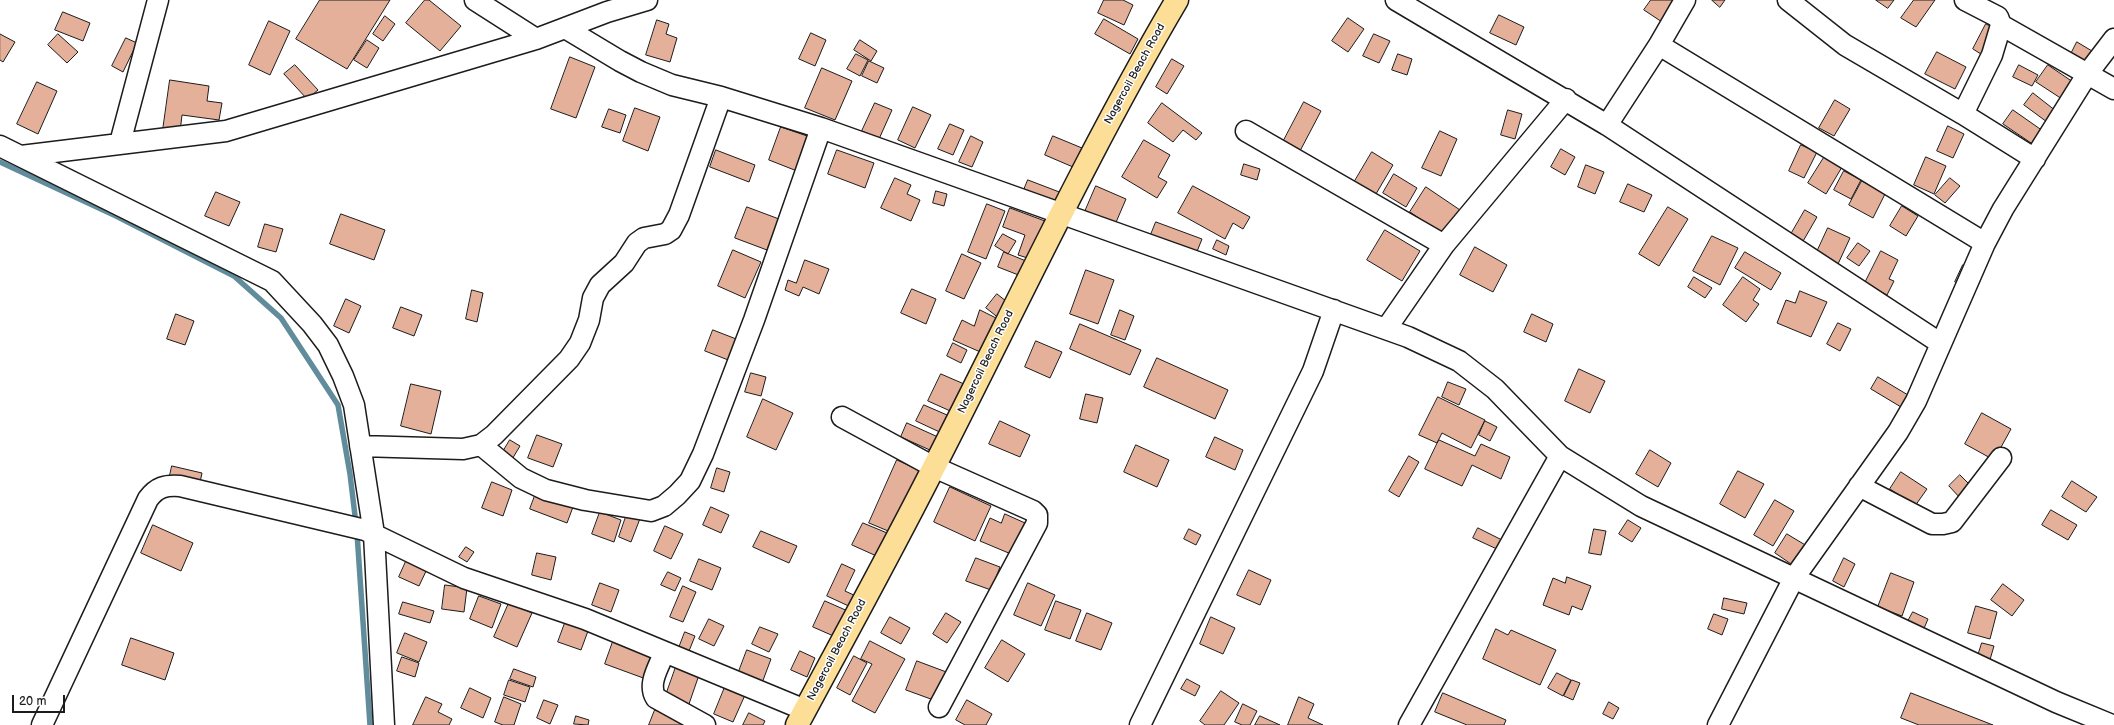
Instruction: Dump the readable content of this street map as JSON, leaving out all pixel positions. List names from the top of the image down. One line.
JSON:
{"streets":{"main road":["Nagercoil Beach Road"]},"scale_bar":"20 m"}
